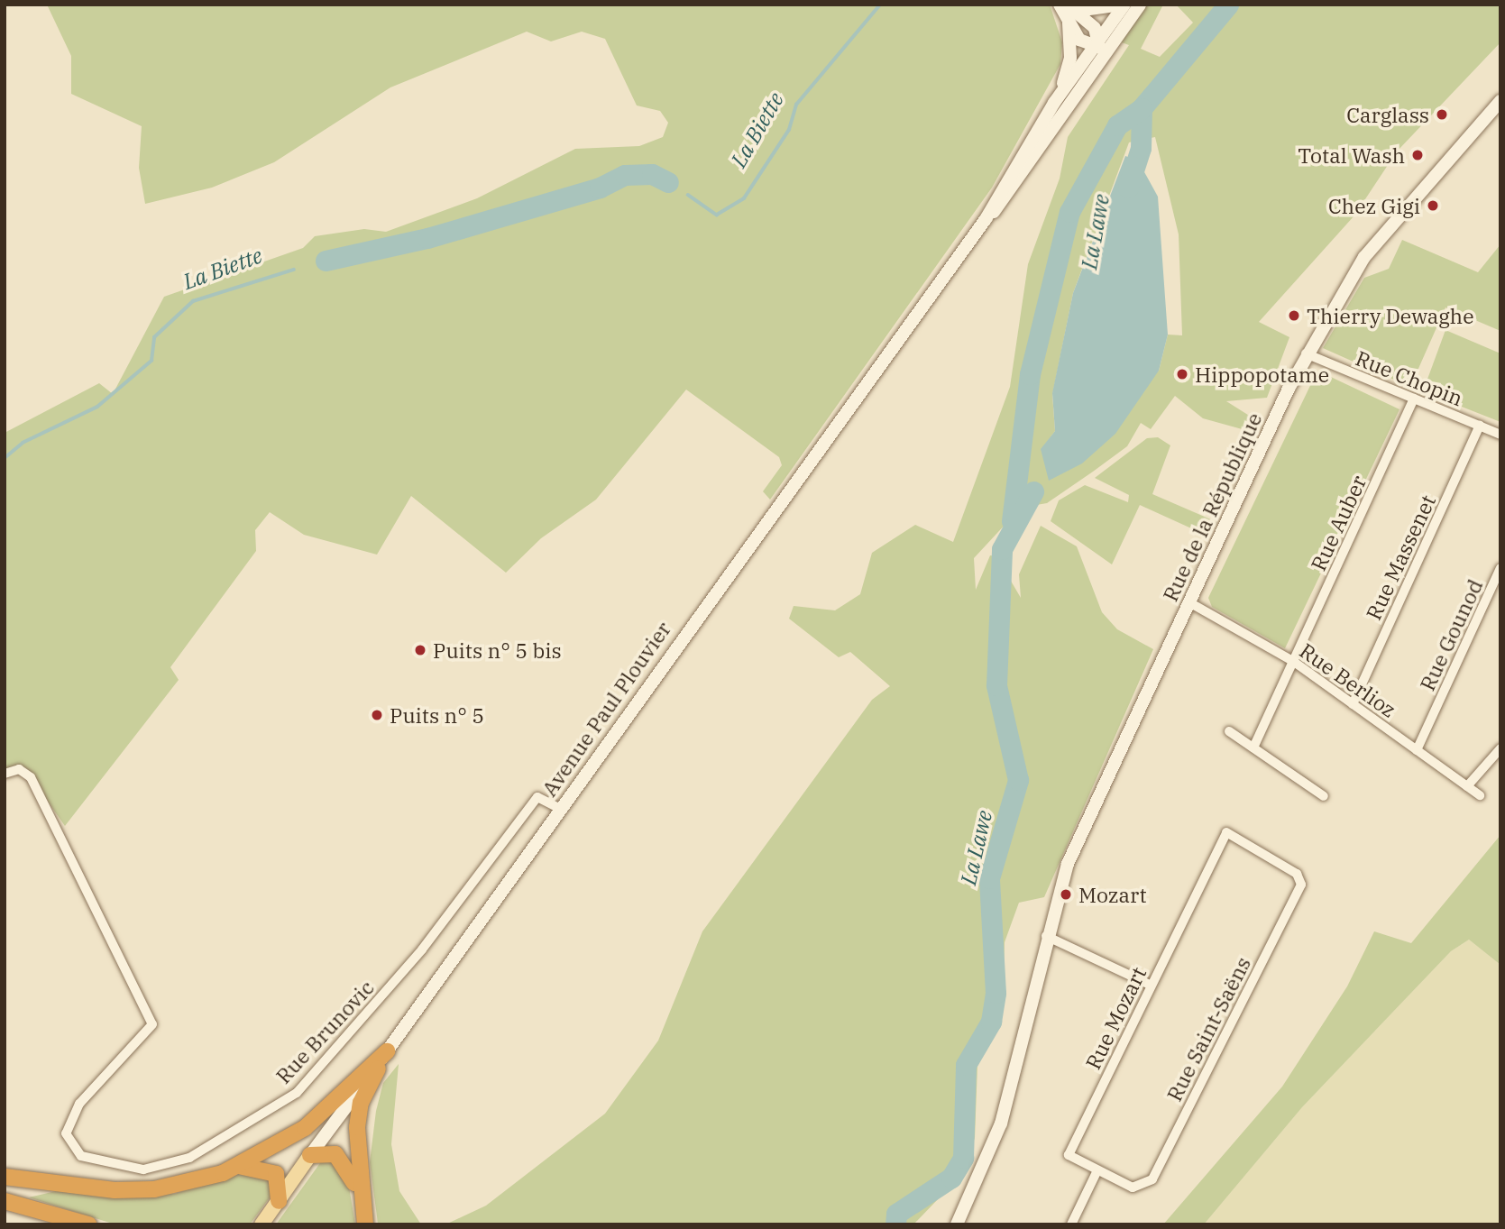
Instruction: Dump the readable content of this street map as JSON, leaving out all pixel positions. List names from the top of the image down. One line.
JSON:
{"streets":{"main road":["Rue de la République","Avenue Paul Plouvier"],"street":["Rue Chopin","Rue Auber","Rue Massenet","Rue Gounod","Rue Berlioz","Rue Mozart","Rue Saint-Saëns","Rue Brunovic"]},"crossings":[["Rue Chopin","Rue de la République"],["Rue Chopin","Rue Auber"],["Rue Chopin","Rue Massenet"],["Rue de la République","Rue Berlioz"],["Rue Auber","Rue Berlioz"],["Rue Massenet","Rue Berlioz"],["Rue Gounod","Rue Berlioz"],["Avenue Paul Plouvier","Rue Brunovic"],["Rue Mozart","Rue Saint-Saëns"]],"water":["La Biette","La Lawe"],"places":["Carglass","Total Wash","Chez Gigi","Thierry Dewaghe","Hippopotame","Puits n° 5 bis","Puits n° 5","Mozart"]}
